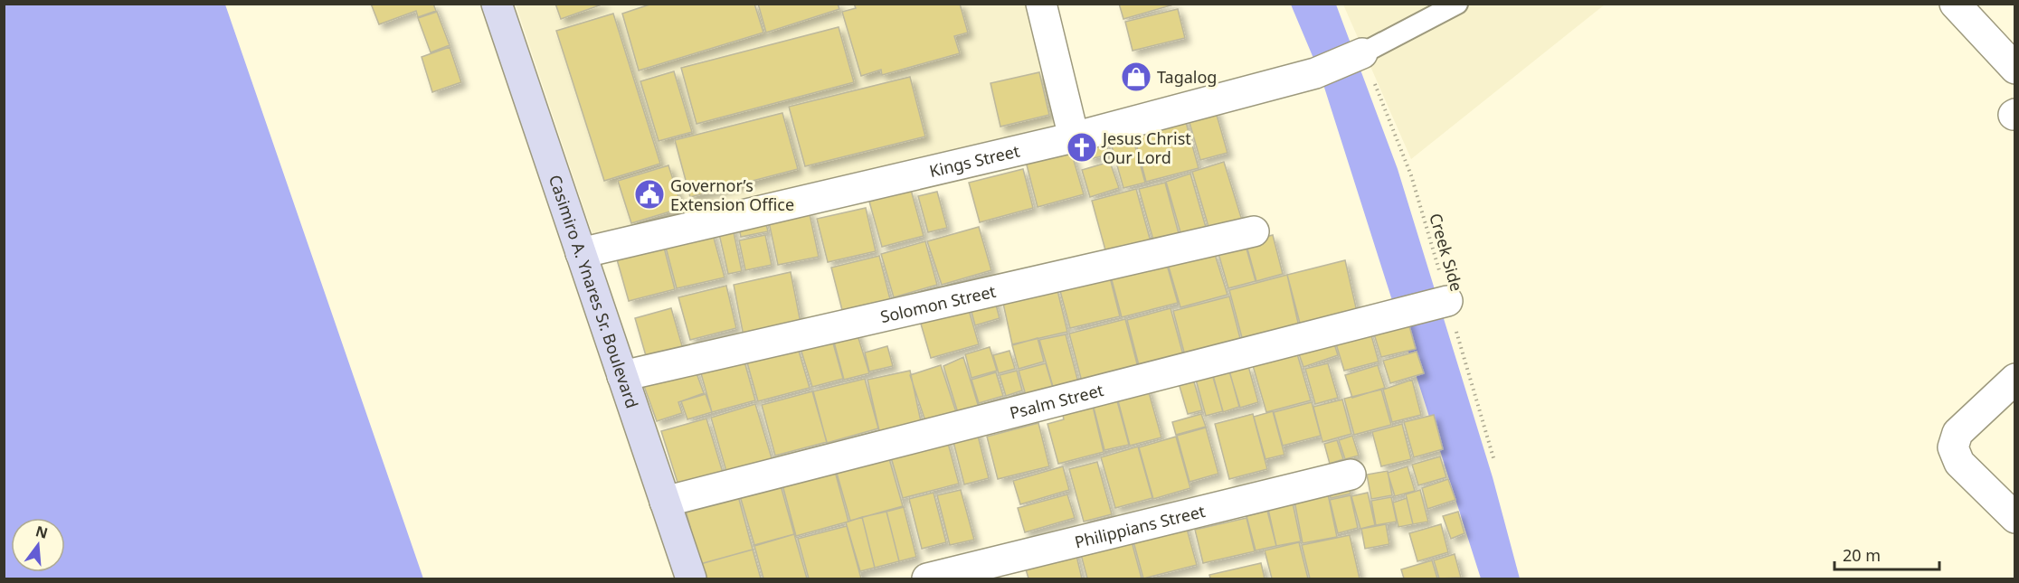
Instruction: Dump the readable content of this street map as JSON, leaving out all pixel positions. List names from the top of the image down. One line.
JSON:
{"streets":{"main road":["Casimiro A. Ynares Sr. Boulevard"],"street":["Kings Street","Solomon Street","Psalm Street","Philippians Street"],"path":["Creek Side"]},"crossings":[["Kings Street","Creek Side"],["Kings Street","Casimiro A. Ynares Sr. Boulevard"],["Creek Side","Psalm Street"],["Casimiro A. Ynares Sr. Boulevard","Solomon Street"],["Casimiro A. Ynares Sr. Boulevard","Psalm Street"]],"places":{"shop":["Tagalog"],"church":["Jesus Christ Our Lord"],"public building":["Governor’s Extension Office"]},"scale_bar":"20 m","north":"top"}
